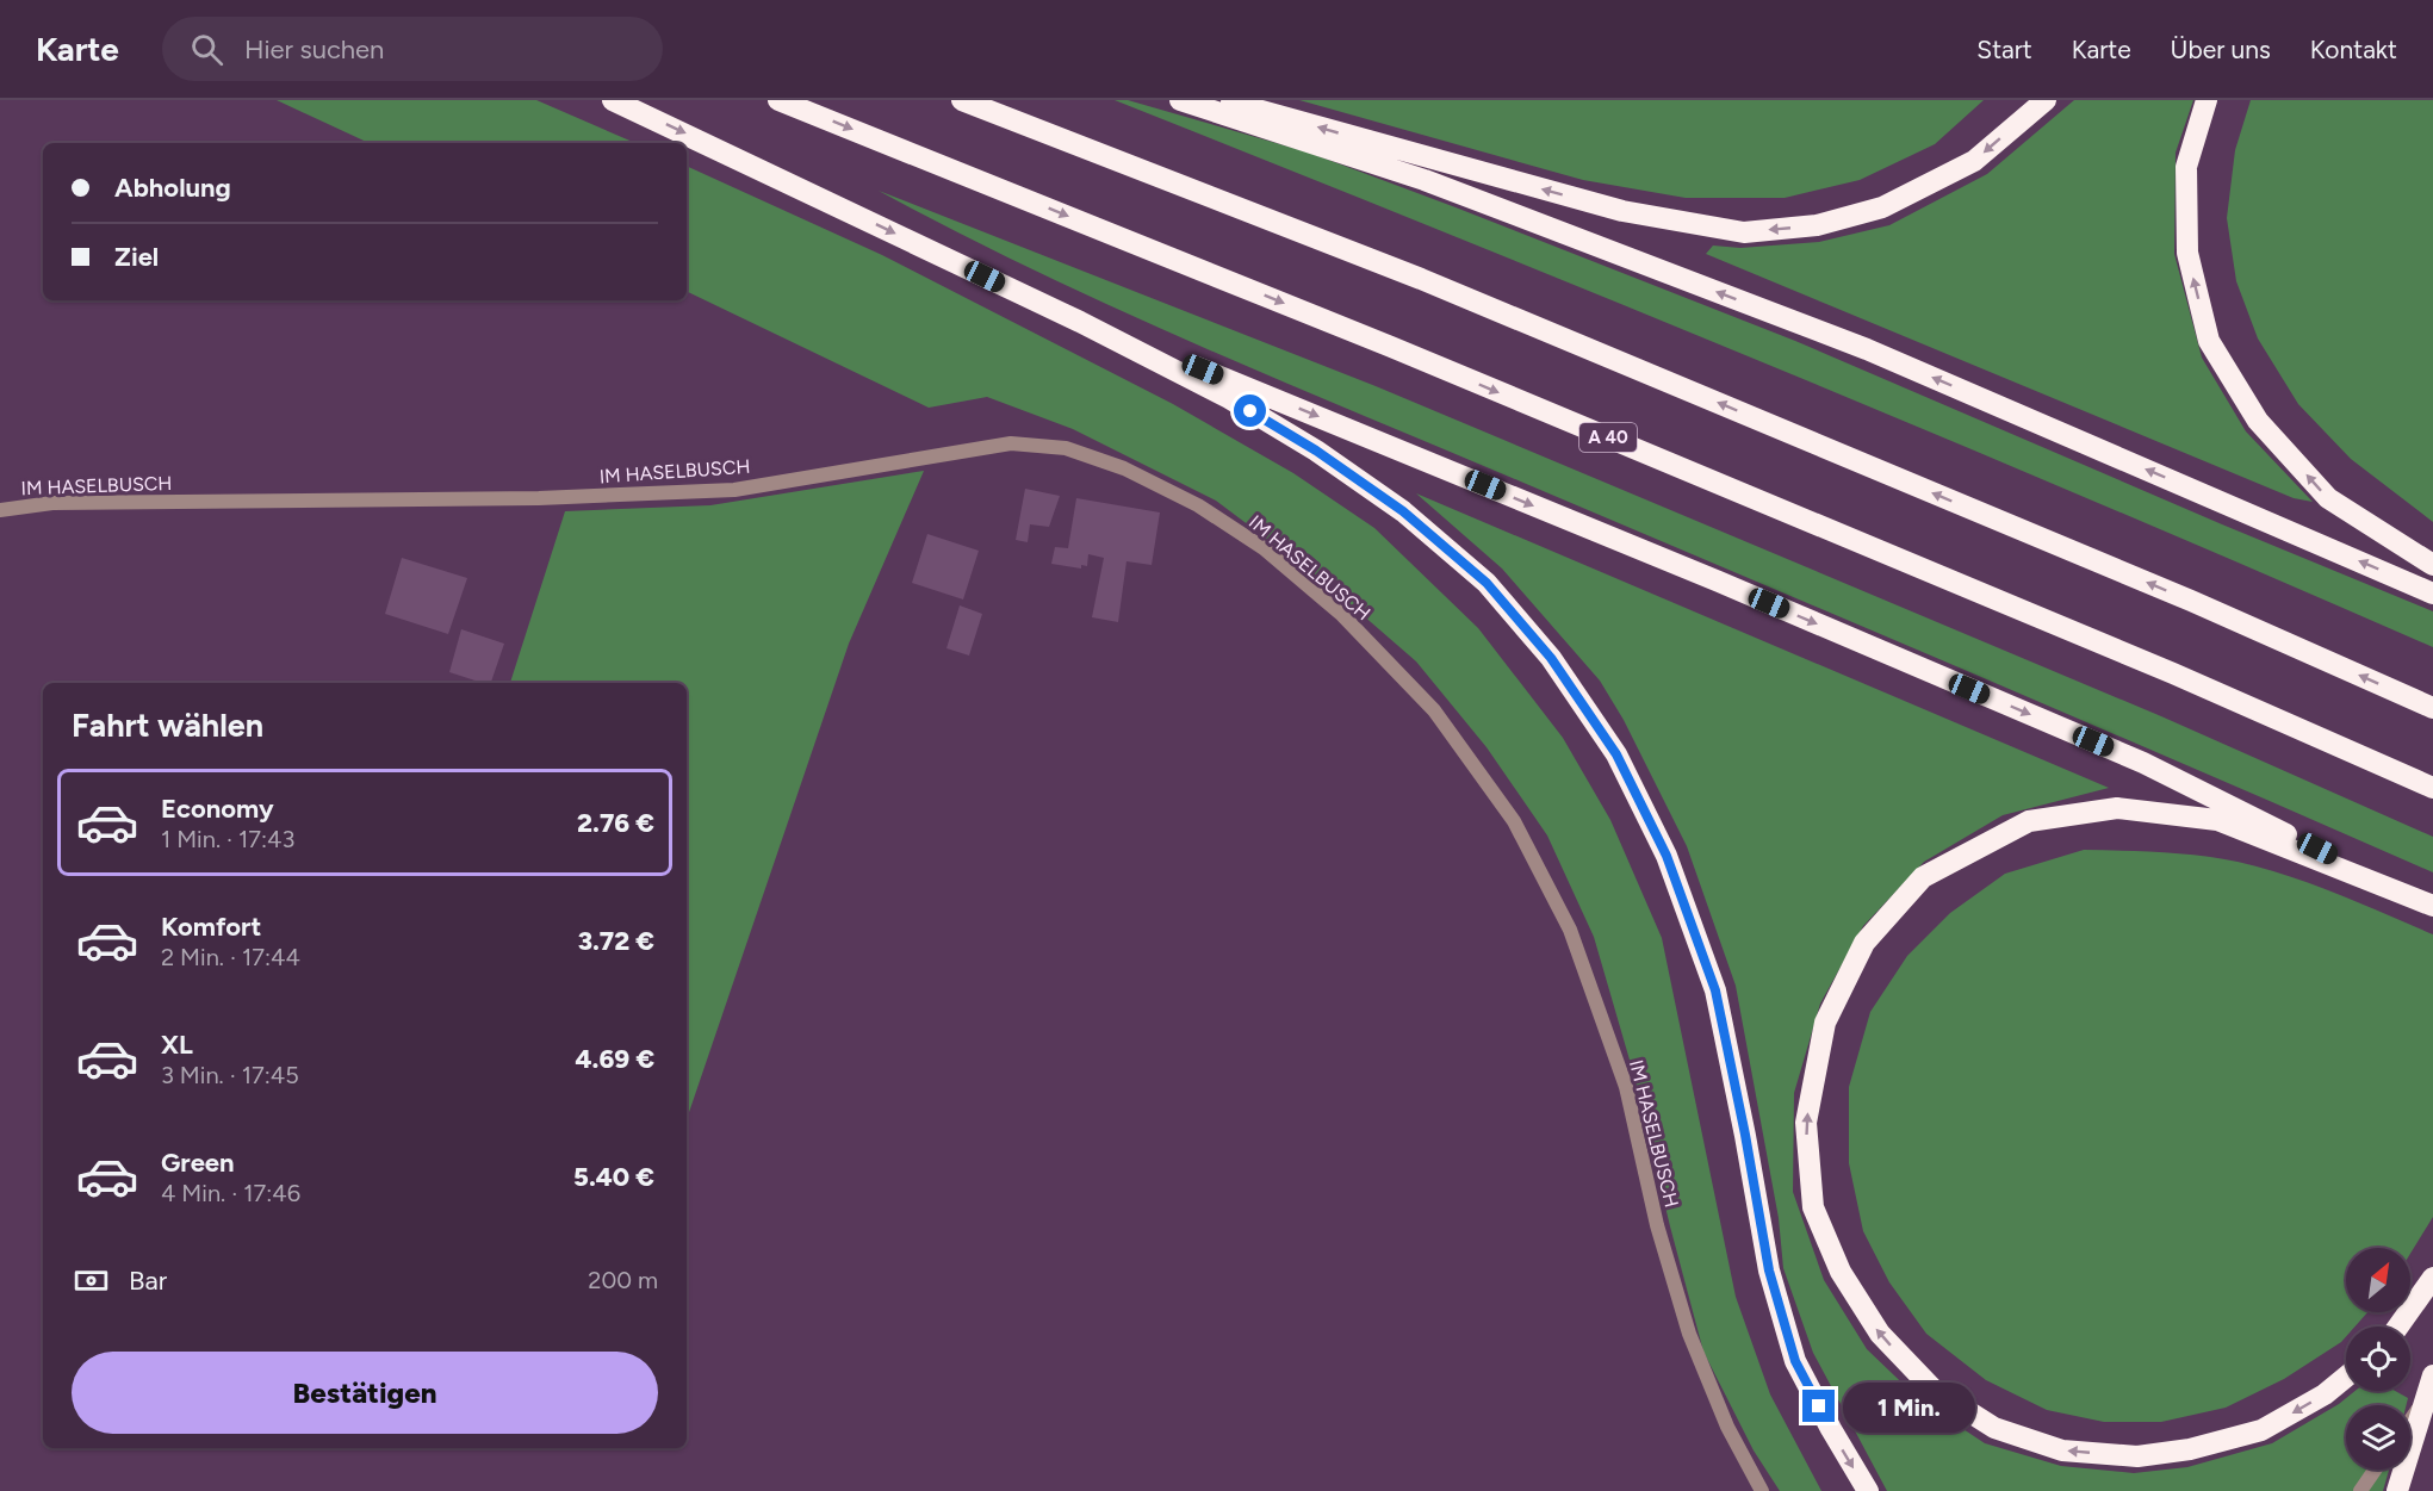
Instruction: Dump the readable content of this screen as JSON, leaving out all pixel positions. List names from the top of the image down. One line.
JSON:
{"streets":{"highway":["A 40"],"street":["IM HASELBUSCH"]},"north":"top right","page":{"header":"Karte","search":"Hier suchen","nav":["Start","Karte","Über uns","Kontakt"],"banner":["Abholung","Ziel"],"heading":"Fahrt wählen","list":[{"name":"Economy","note":"1 Min. · 17:43","value":"2.76 €"},{"name":"Komfort","note":"2 Min. · 17:44","value":"3.72 €"},{"name":"XL","note":"3 Min. · 17:45","value":"4.69 €"},{"name":"Green","note":"4 Min. · 17:46","value":"5.40 €"}],"pay":["Bar","200 m"],"buttons":"Bestätigen","bubble":"1 Min."}}
